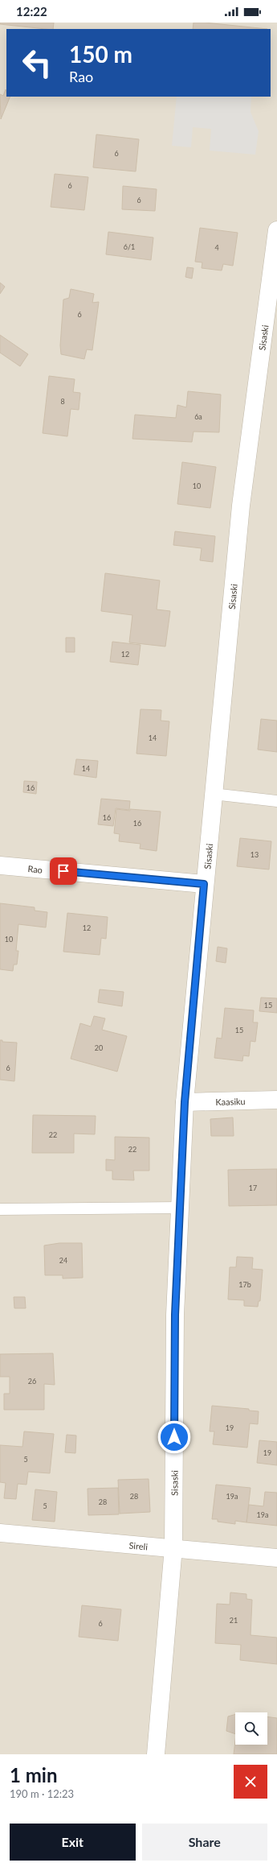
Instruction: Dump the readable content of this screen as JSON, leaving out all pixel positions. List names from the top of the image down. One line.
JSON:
{"streets":{"street":["Sisaski","Rao","Kaasiku","Sireli"]},"crossings":[["Sisaski","Rao"],["Sisaski","Kaasiku"],["Sisaski","Sireli"]],"house_numbers":["6","6","6","6/1","4","6","8","6a","10","12","14","14","16","16","16","13","12","10","15","15","20","6","22","22","17","24","17b","26","19","19","5","28","19a","28","5","19a","21","6"],"page":{"status":"12:22","turn":["150 m","Rao"],"heading":["1 min","190 m · 12:23"],"buttons":["Exit","Share"]}}
